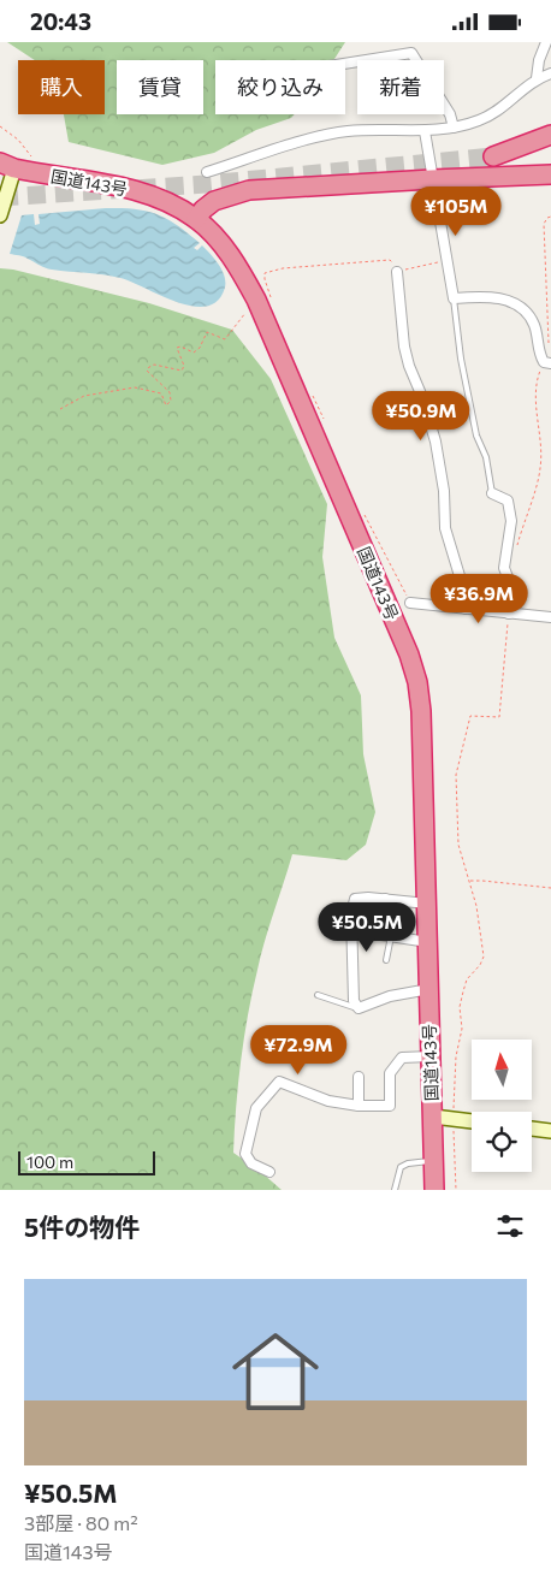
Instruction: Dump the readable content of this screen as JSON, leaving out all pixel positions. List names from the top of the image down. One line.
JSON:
{"streets":{"highway":["国道143号"]},"scale_bar":"100 m","north":"top","page":{"status":"20:43","chip":["購入","賃貸","絞り込み","新着"],"price":["¥105M","¥50.9M","¥36.9M","¥50.5M","¥72.9M"],"scale":"100 m","heading":"5件の物件","list":[{"name":"¥50.5M","note":"3部屋 · 80 m² · 国道143号"}]}}
